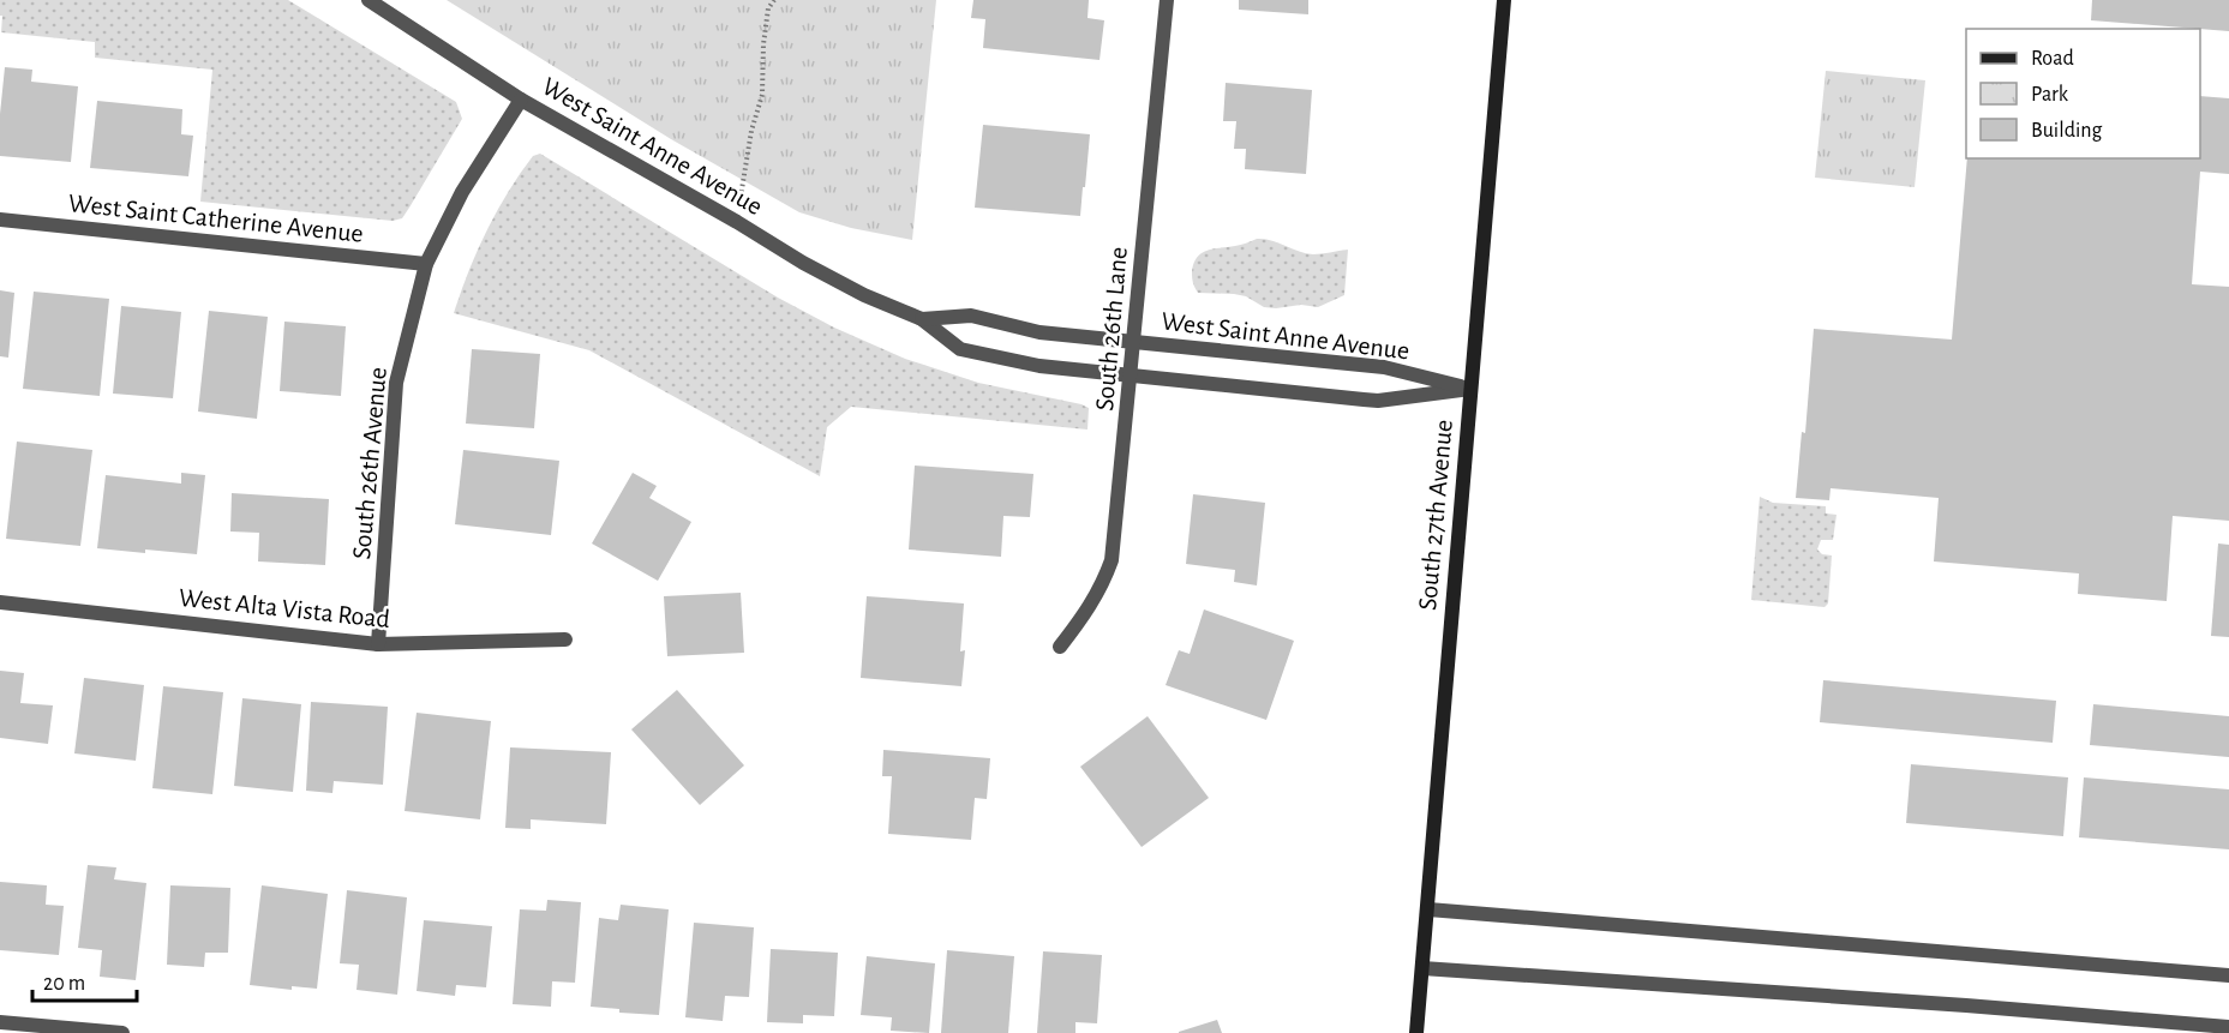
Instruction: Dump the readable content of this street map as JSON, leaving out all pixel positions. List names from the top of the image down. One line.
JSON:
{"streets":{"main road":["South 27th Avenue"],"street":["West Saint Anne Avenue","West Saint Catherine Avenue","South 26th Lane","South 26th Avenue","West Alta Vista Road"]},"crossings":[["West Saint Anne Avenue","South 26th Lane"],["West Saint Anne Avenue","South 26th Avenue"],["West Saint Anne Avenue","South 27th Avenue"],["West Saint Catherine Avenue","South 26th Avenue"],["South 26th Avenue","West Alta Vista Road"]],"legend":["Road","Park","Building"],"scale_bar":"20 m"}
